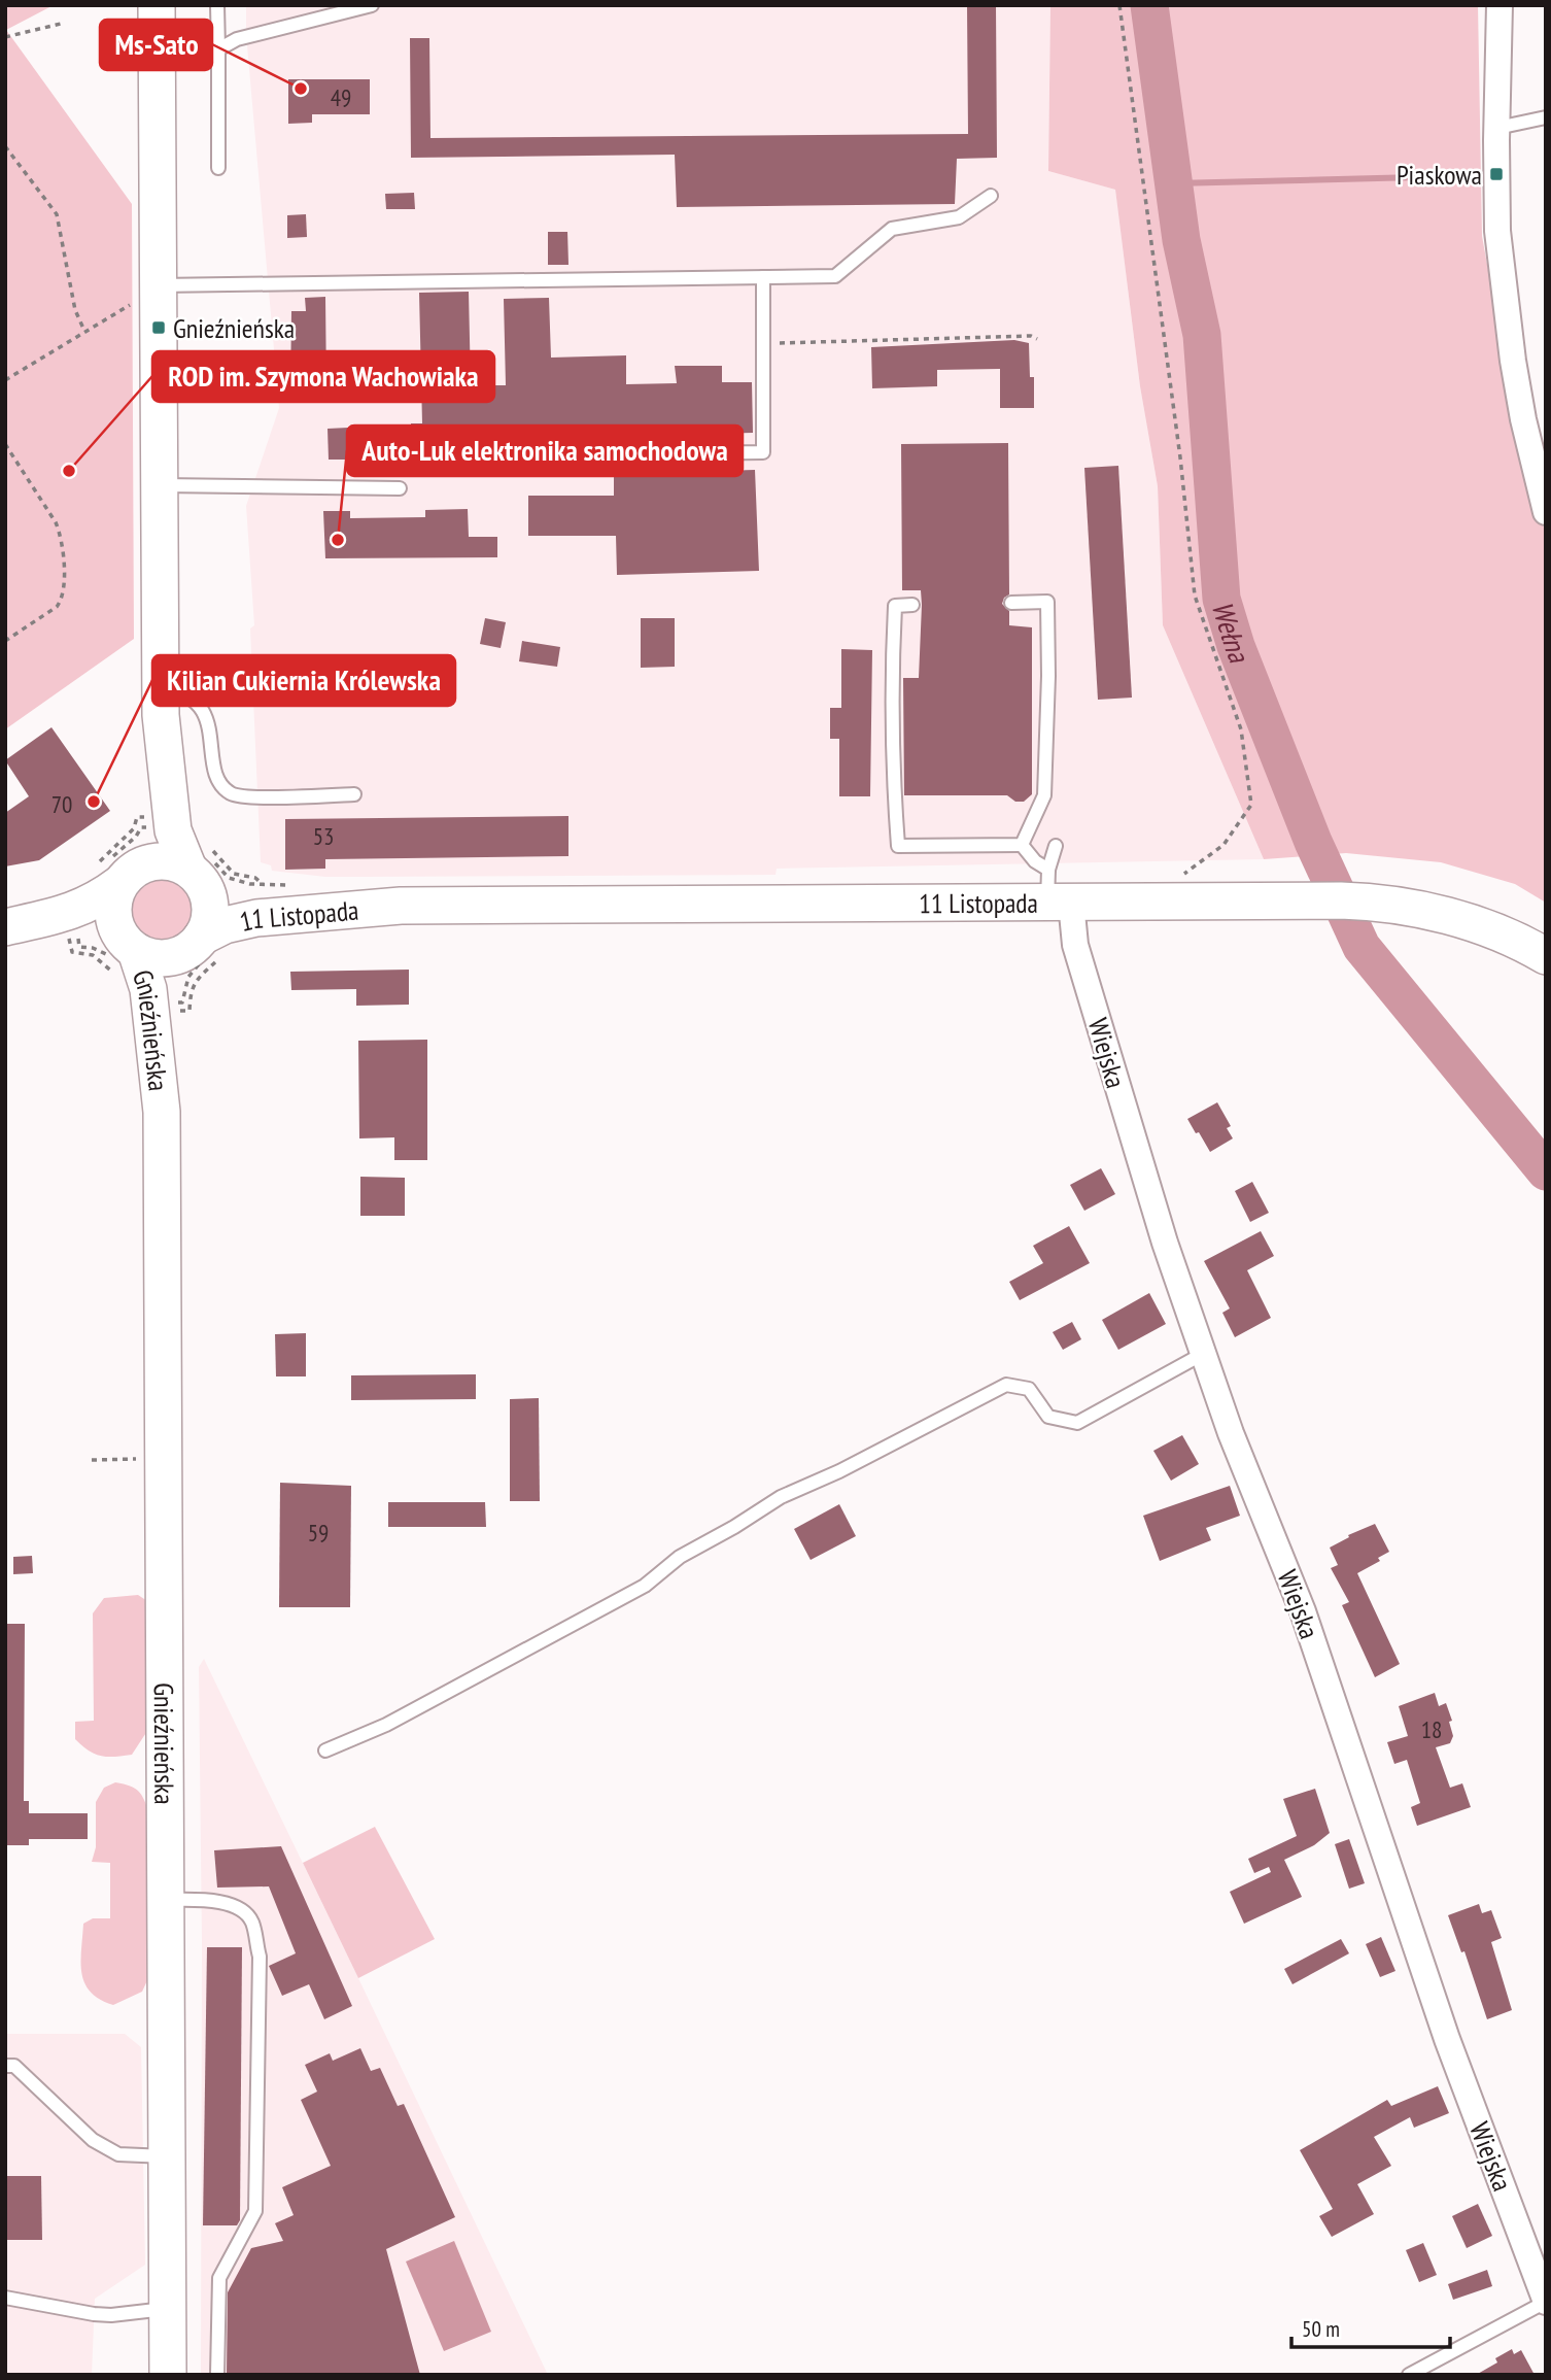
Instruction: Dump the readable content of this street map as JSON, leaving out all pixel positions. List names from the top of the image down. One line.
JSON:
{"streets":{"main road":["11 Listopada","Gnieźnieńska"],"street":["Wiejska"]},"crossings":[["11 Listopada","Gnieźnieńska"],["11 Listopada","Wiejska"]],"water":["Wełna"],"places":{"other":["Ms-Sato","ROD im. Szymona Wachowiaka","Auto-Luk elektronika samochodowa","Kilian Cukiernia Królewska"],"transit":["Piaskowa","Gnieźnieńska"]},"house_numbers":["49","70","53","59","18"],"scale_bar":"50 m"}
